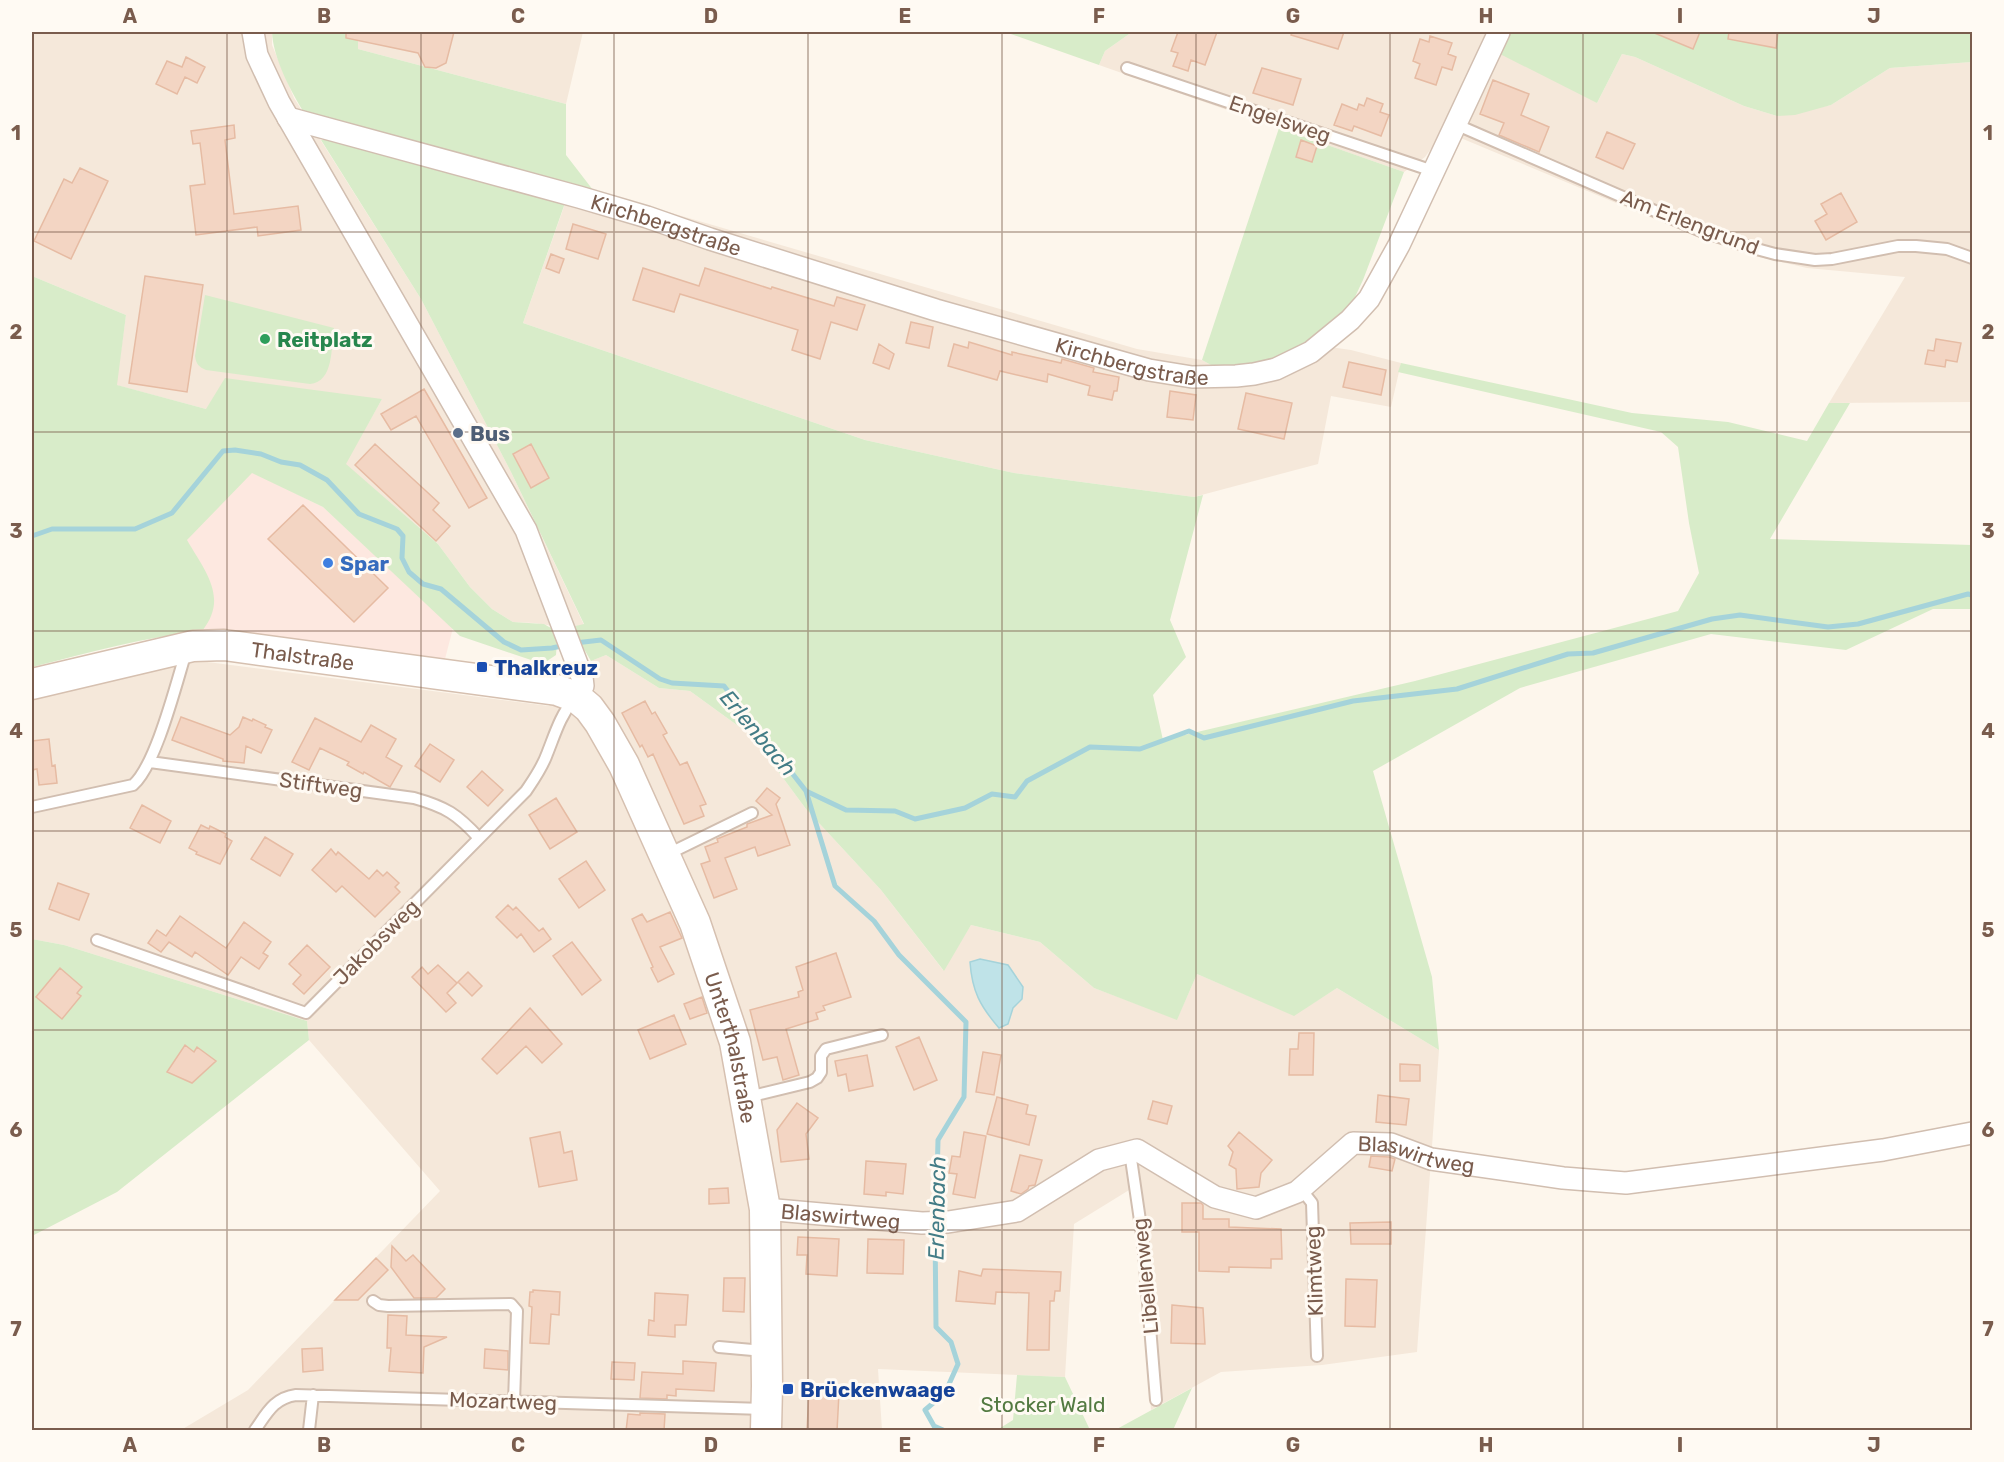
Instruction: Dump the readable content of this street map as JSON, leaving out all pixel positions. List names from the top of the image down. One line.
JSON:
{"streets":{"street":["Kirchbergstraße","Thalstraße","Unterthalstraße","Blaswirtweg"],"lane":["Engelsweg","Am Erlengrund","Stiftweg","Jakobsweg","Klimtweg","Libellenweg","Mozartweg"]},"crossings":[["Engelsweg","Kirchbergstraße"],["Am Erlengrund","Kirchbergstraße"],["Thalstraße","Jakobsweg"],["Thalstraße","Unterthalstraße"],["Stiftweg","Jakobsweg"],["Jakobsweg","Unterthalstraße"],["Unterthalstraße","Blaswirtweg"],["Unterthalstraße","Mozartweg"],["Blaswirtweg","Klimtweg"],["Blaswirtweg","Libellenweg"]],"water":["Erlenbach"],"parks":["Stocker Wald"],"places":{"other":["Reitplatz","Bus","Spar"],"transit":["Thalkreuz","Brückenwaage"]},"grid":{"columns":["A","B","C","D","E","F","G","H","I","J"],"rows":["1","2","3","4","5","6","7"]}}
